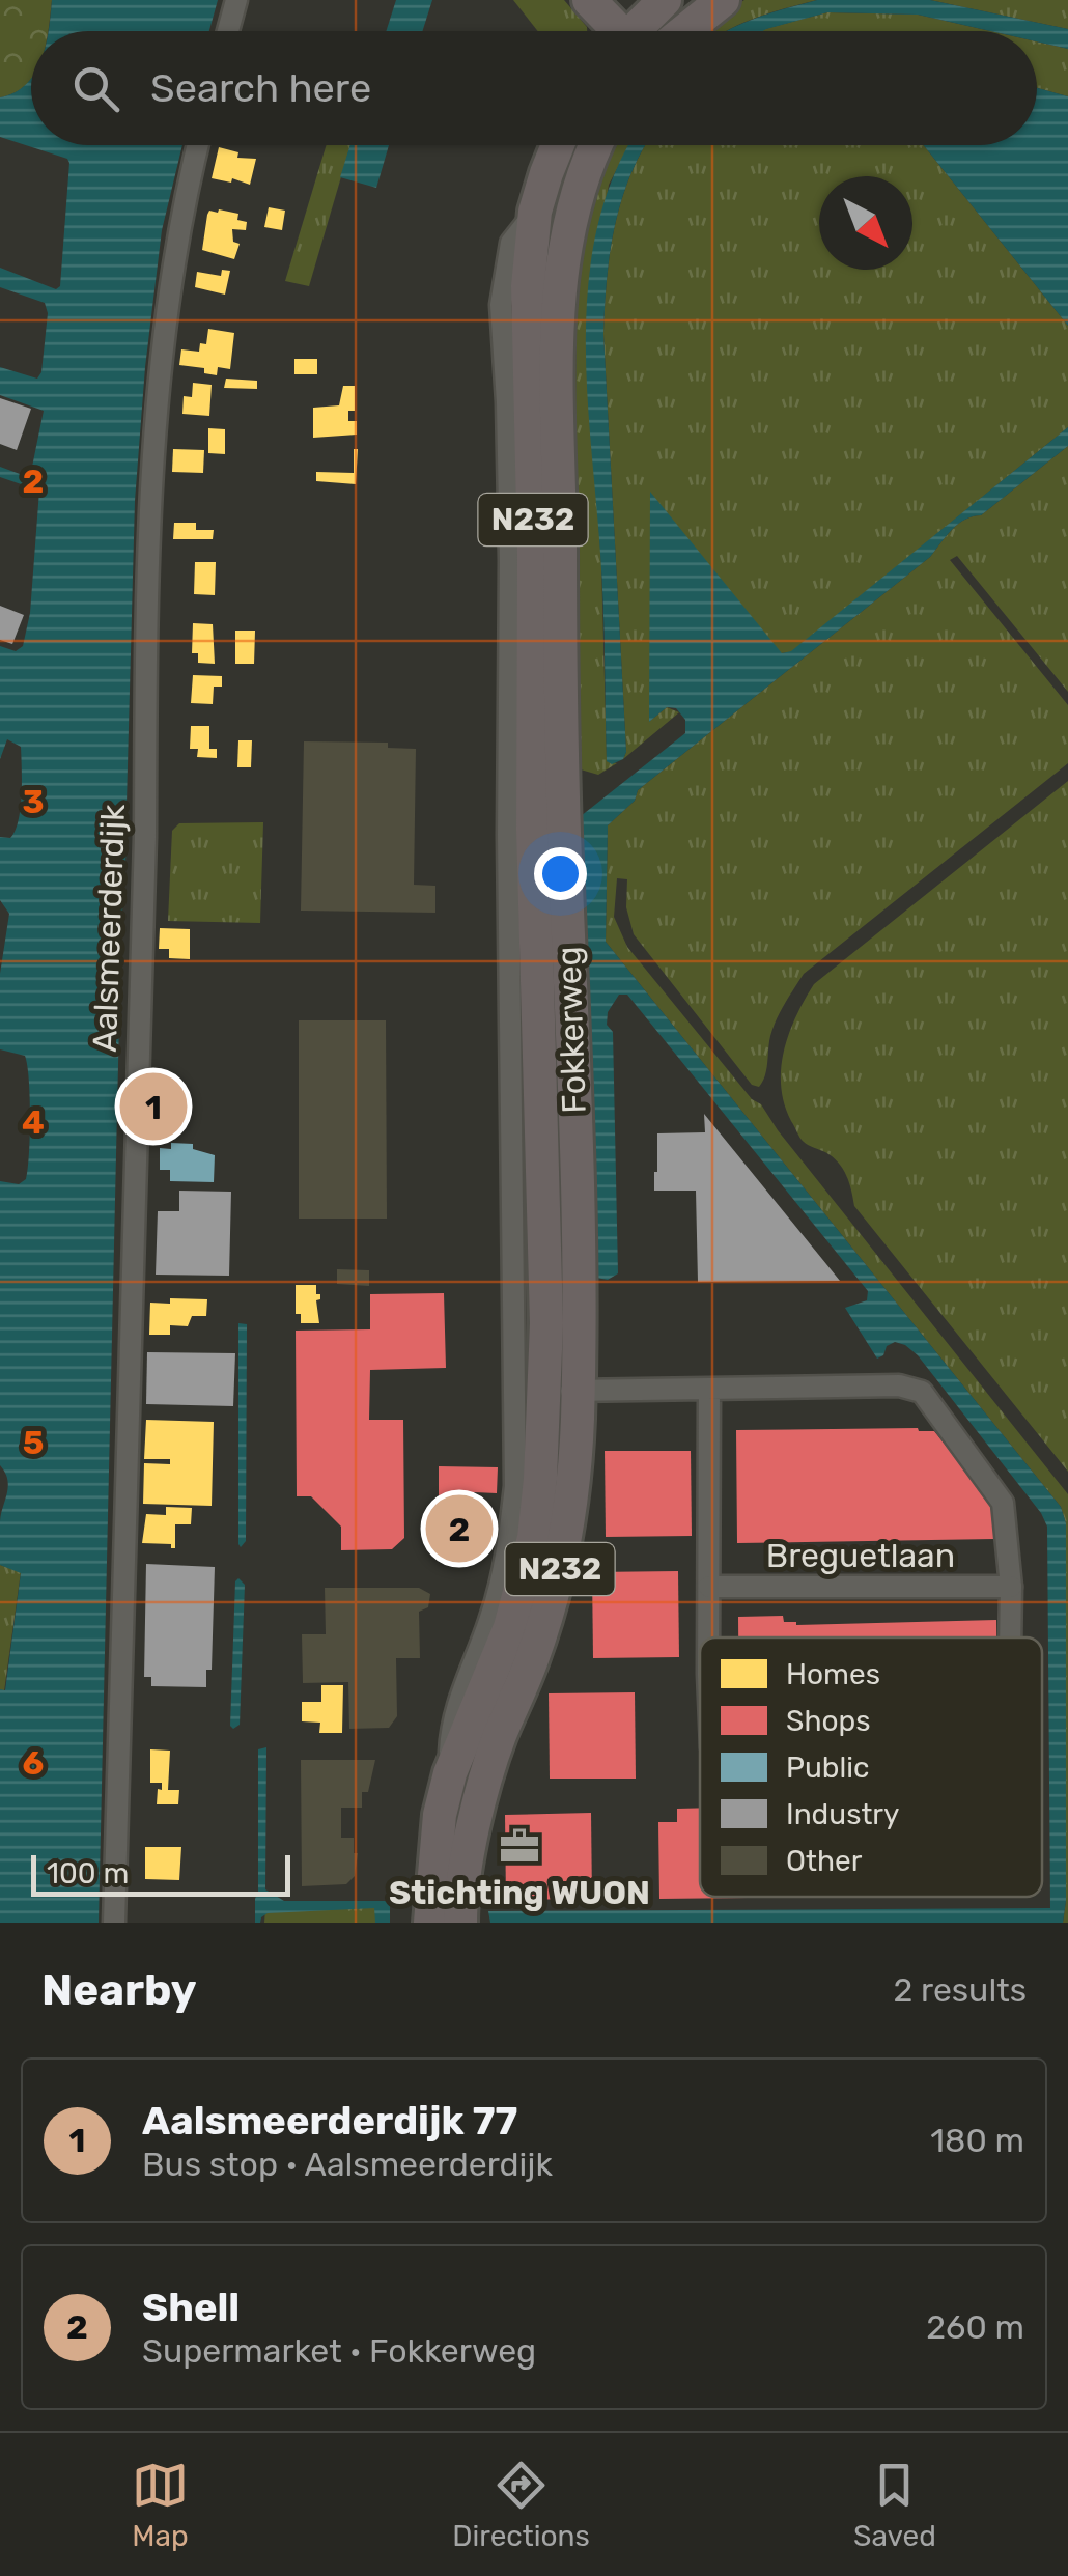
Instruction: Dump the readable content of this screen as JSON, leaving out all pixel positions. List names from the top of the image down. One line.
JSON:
{"streets":{"main road":["N232","Fokkerweg"],"street":["Aalsmeerderdijk","Breguetlaan"]},"crossings":[["Fokkerweg","Breguetlaan"]],"places":{"office":["Stichting WUON"]},"legend":["Homes","Shops","Public","Industry","Other"],"scale_bar":"100 m","north":"bottom right","page":{"search":"Search here","pins":["1","2"],"scale":"100 m","heading":["Nearby","2 results"],"list":[{"mark":"1","name":"Aalsmeerderdijk 77","note":"Bus stop · Aalsmeerderdijk","value":"180 m"},{"mark":"2","name":"Shell","note":"Supermarket · Fokkerweg","value":"260 m"}],"nav":["Map","Directions","Saved"]},"grid":{"rows":["2","3","4","5","6"]}}
